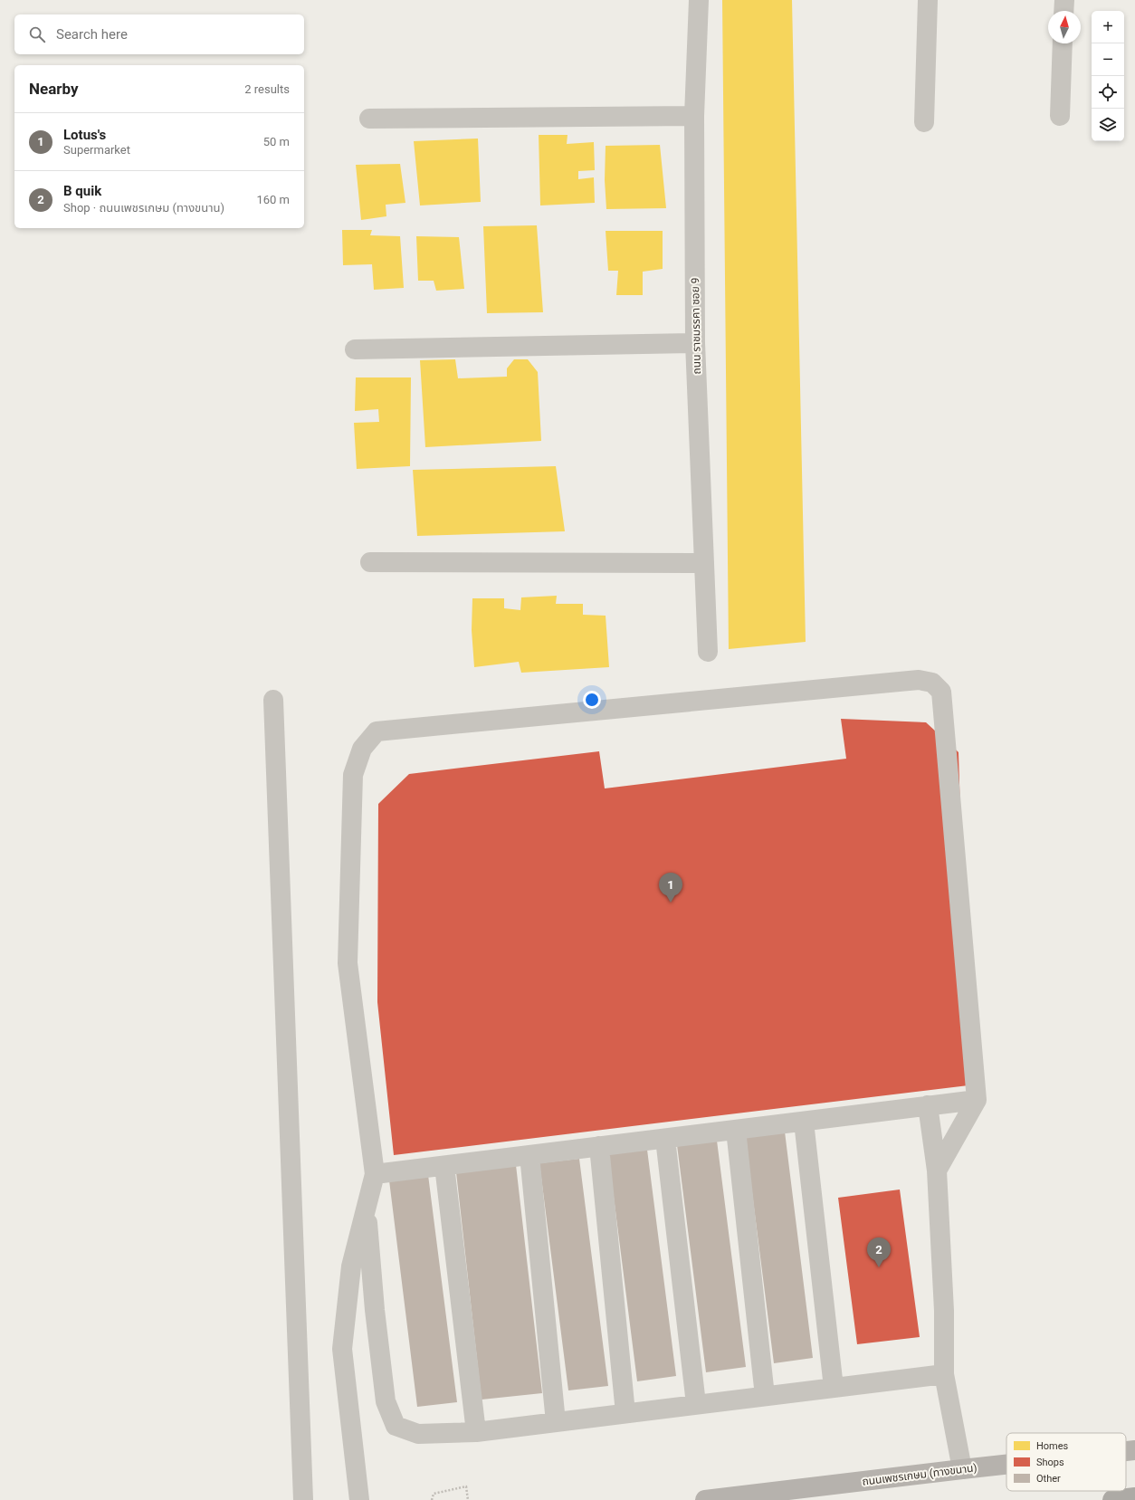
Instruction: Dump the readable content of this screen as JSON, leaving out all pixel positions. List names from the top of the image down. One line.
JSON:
{"streets":{"main road":["ถนนเพชรเกษม (ทางขนาน)"],"street":["ถนน ราชมรรคา ซอย 9"]},"legend":["Homes","Shops","Other"],"north":"top","page":{"map_buttons":["+","−"],"search":"Search here","heading":["Nearby","2 results"],"list":[{"mark":"1","name":"Lotus's","note":"Supermarket","value":"50 m"},{"mark":"2","name":"B quik","note":"Shop · ถนนเพชรเกษม (ทางขนาน)","value":"160 m"}],"pins":["1","2"]}}
